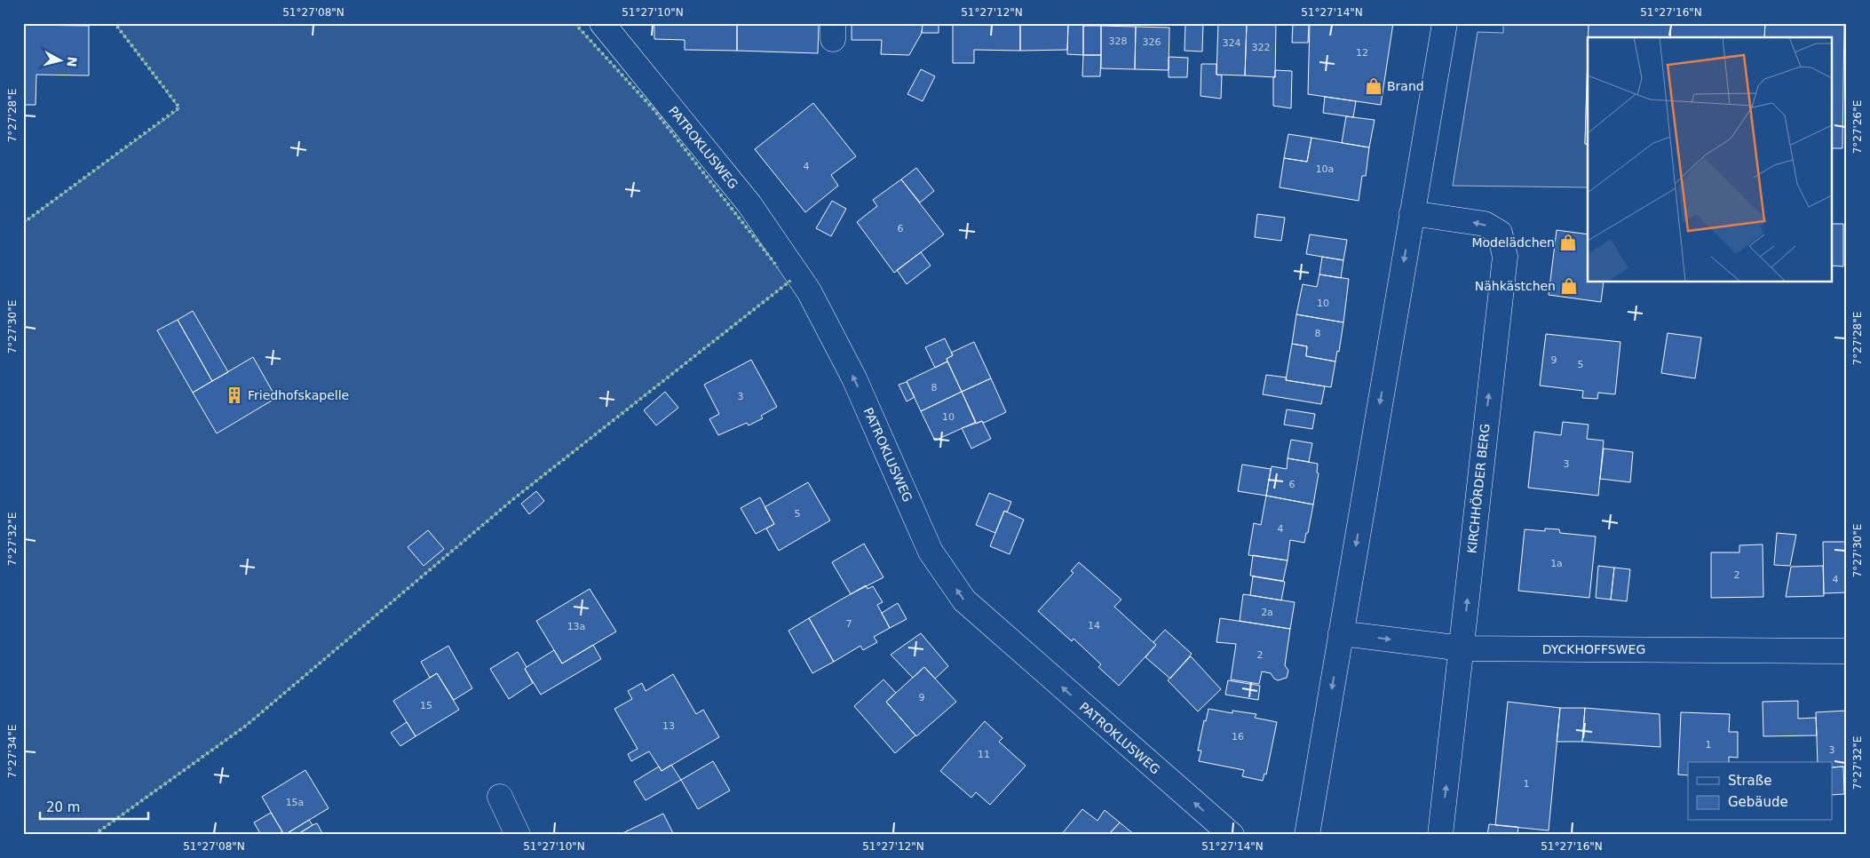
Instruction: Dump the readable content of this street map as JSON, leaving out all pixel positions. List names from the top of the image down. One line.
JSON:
{"streets":{"street":["PATROKLUSWEG","KIRCHHÖRDER BERG","DYCKHOFFSWEG"]},"crossings":[["KIRCHHÖRDER BERG","DYCKHOFFSWEG"]],"one_way":["PATROKLUSWEG"],"places":{"shop":["Brand","Modelädchen","Nähkästchen"],"building":["Friedhofskapelle"]},"house_numbers":["328","326","324","322","12","4","10a","6","10","8","9","5","8","3","10","3","6","5","4","1a","2","4","2a","7","14","13a","2","9","15","13","16","1","3","11","1","15a"],"legend":["Straße","Gebäude"],"scale_bar":"20 m","north":"right","coordinates":["51°27'08\"N","51°27'10\"N","51°27'12\"N","51°27'14\"N","51°27'16\"N","7°27'28\"E","7°27'26\"E","7°27'30\"E","7°27'32\"E","7°27'34\"E"]}
